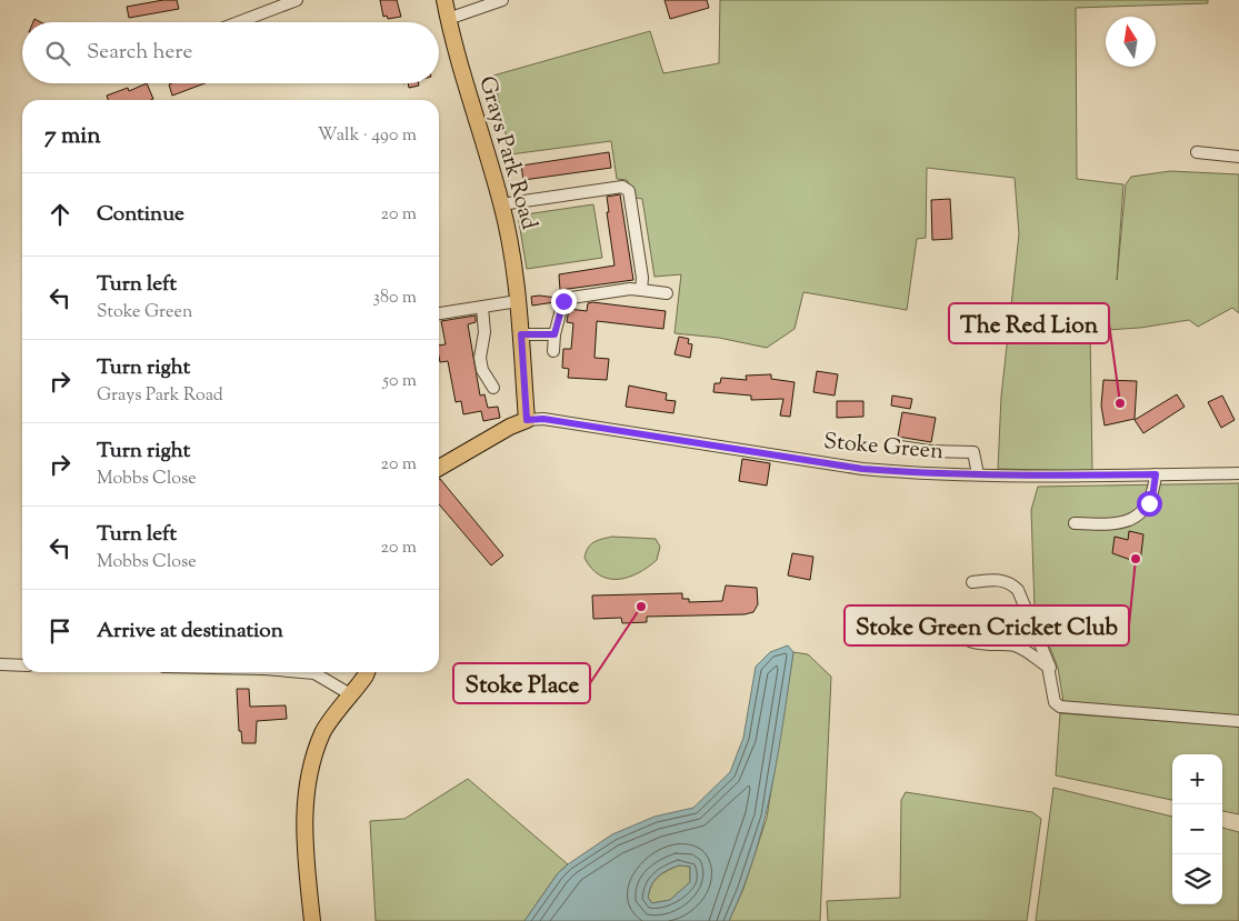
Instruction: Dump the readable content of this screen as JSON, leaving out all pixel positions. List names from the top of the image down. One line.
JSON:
{"streets":{"main road":["Grays Park Road"],"street":["Stoke Green"]},"crossings":[["Grays Park Road","Stoke Green"]],"places":["The Red Lion","Stoke Green Cricket Club","Stoke Place"],"north":"top","page":{"search":"Search here","heading":["7 min","Walk · 490 m"],"list":[["Continue","20 m"],["Turn left","Stoke Green","380 m"],["Turn right","Grays Park Road","50 m"],["Turn right","Mobbs Close","20 m"],["Turn left","Mobbs Close","20 m"],"Arrive at destination"],"map_buttons":["+","−"]}}
